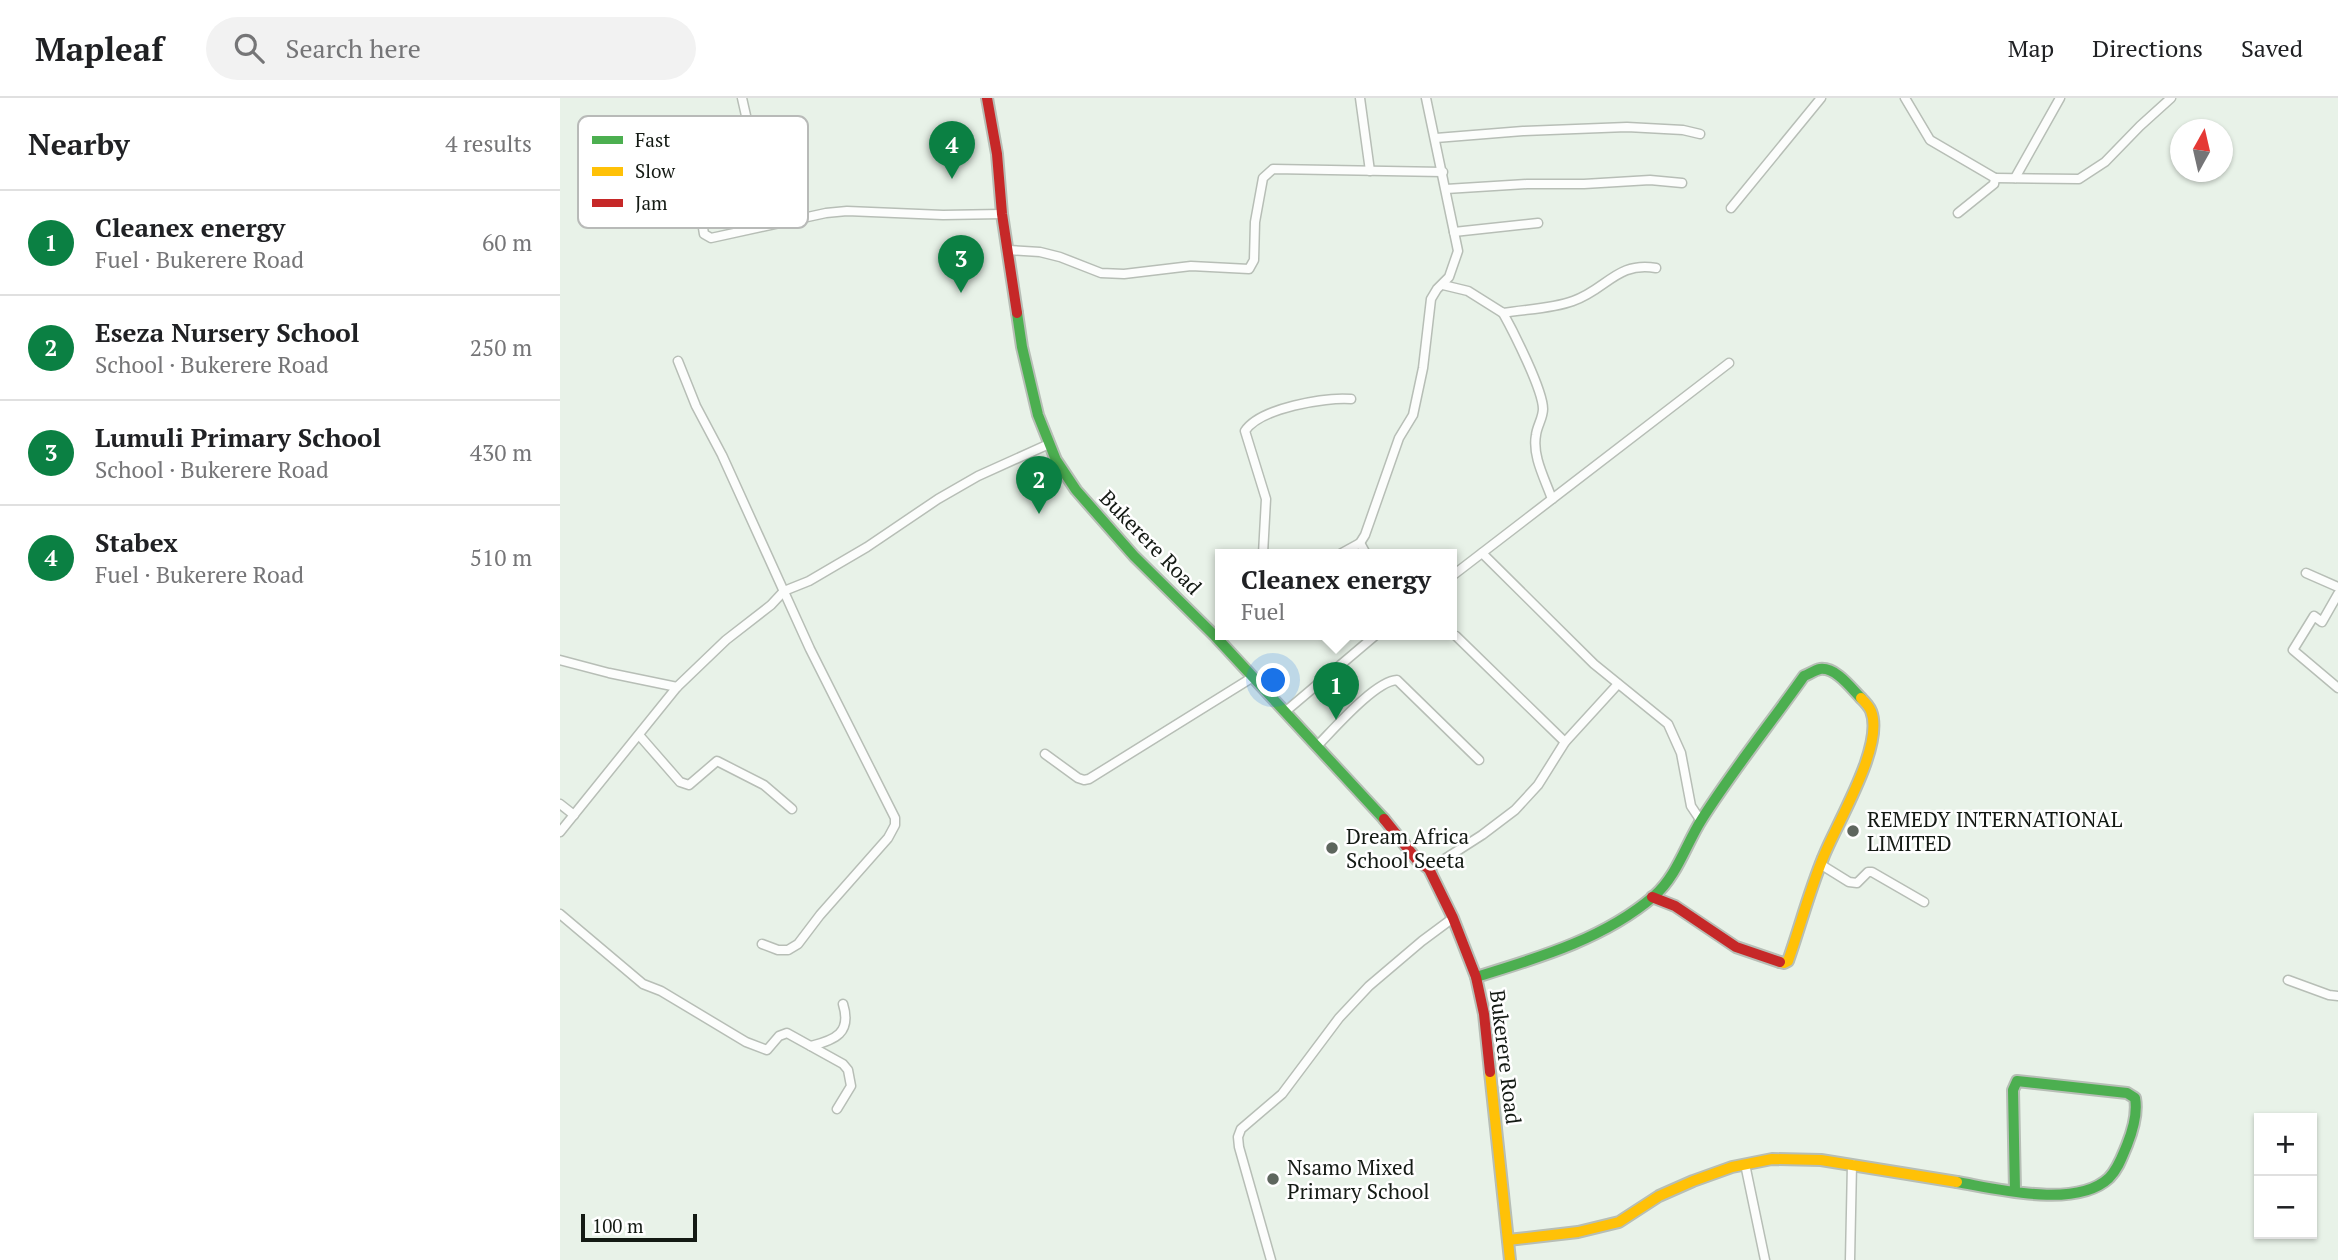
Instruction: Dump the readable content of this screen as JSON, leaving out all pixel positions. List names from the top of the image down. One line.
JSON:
{"streets":{"street":["Bukerere Road"]},"places":["REMEDY INTERNATIONAL LIMITED","Dream Africa School Seeta","Nsamo Mixed Primary School"],"legend":["Fast","Slow","Jam"],"scale_bar":"100 m","north":"top","page":{"header":"Mapleaf","search":"Search here","nav":["Map","Directions","Saved"],"heading":["Nearby","4 results"],"pins":["4","3","2","1"],"list":[{"mark":"1","name":"Cleanex energy","note":"Fuel · Bukerere Road","value":"60 m"},{"mark":"2","name":"Eseza Nursery School","note":"School · Bukerere Road","value":"250 m"},{"mark":"3","name":"Lumuli Primary School","note":"School · Bukerere Road","value":"430 m"},{"mark":"4","name":"Stabex","note":"Fuel · Bukerere Road","value":"510 m"}],"popup":["Cleanex energy","Fuel"],"map_buttons":["+","−"],"scale":"100 m"}}
